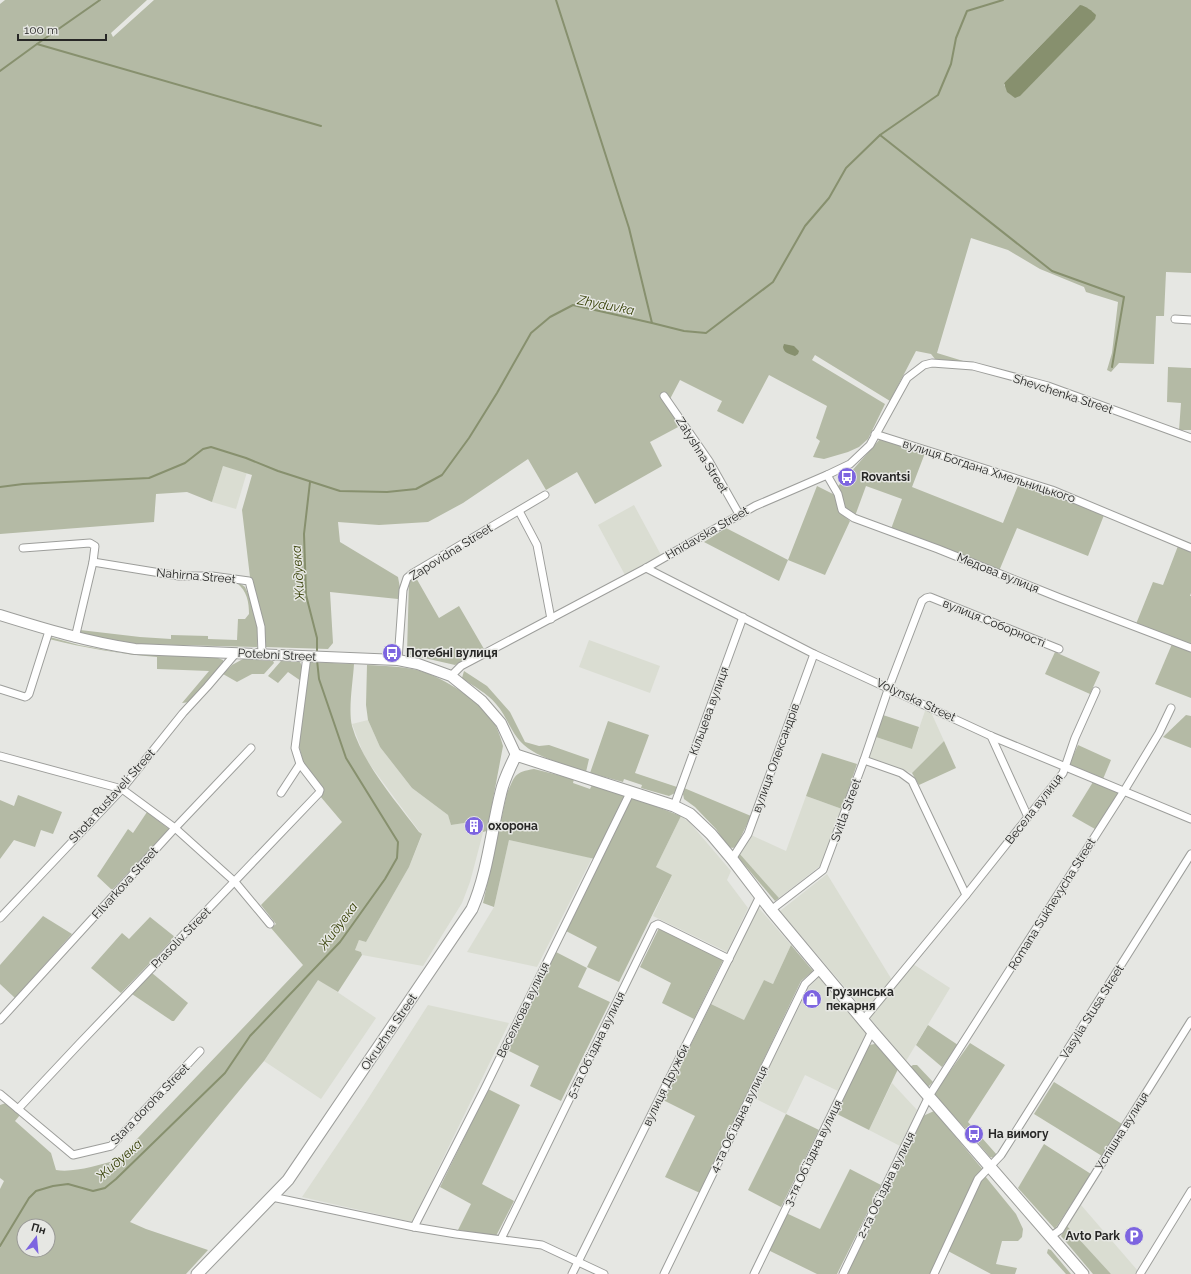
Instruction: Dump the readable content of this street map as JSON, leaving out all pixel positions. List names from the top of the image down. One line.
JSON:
{"streets":{"main road":["Okruzhna Street"],"street":["Shevchenka Street","Zatyshna Street","вулиця Богдана Хмельницького","Hnidavska Street","Zapovidna Street","Медова вулиця","Nahirna Street","вулиця Соборності","Potebni Street","Volynska Street","Кільцева вулиця","вулиця Олександрів","Shota Rustaveli Street","Весела вулиця","Svitla Street","Filvarkova Street","Romana Sukhevycha Street","Prasoliv Street","Веселкова вулиця","Vasylia Stusa Street","5-та Обʼїздна вулиця","вулиця Дружби","Stara doroha Street","4-та Обʼїздна вулиця","Успішна вулиця","3-тя Обʼїздна вулиця","2-га Обʼїздна вулиця"]},"crossings":[["Shevchenka Street","Hnidavska Street"],["Zatyshna Street","Hnidavska Street"],["вулиця Богдана Хмельницького","Hnidavska Street"],["Hnidavska Street","Медова вулиця"],["Hnidavska Street","Potebni Street"],["Hnidavska Street","Volynska Street"],["Zapovidna Street","Potebni Street"],["Nahirna Street","Potebni Street"],["вулиця Соборності","Svitla Street"],["Potebni Street","Shota Rustaveli Street"],["Potebni Street","Okruzhna Street"],["Volynska Street","Кільцева вулиця"],["Volynska Street","вулиця Олександрів"],["Volynska Street","Весела вулиця"],["Volynska Street","Svitla Street"],["Volynska Street","Romana Sukhevycha Street"],["Romana Sukhevycha Street","2-га Обʼїздна вулиця"],["Prasoliv Street","Stara doroha Street"],["5-та Обʼїздна вулиця","вулиця Дружби"]],"water":["Zhyduvka","Жидувка"],"places":{"bus stop":["Rovantsi","Потебні вулиця","На вимогу"],"building":["охорона"],"shop":["Грузинська пекарня"],"parking":["Avto Park"]},"scale_bar":"100 m","north":"top"}
